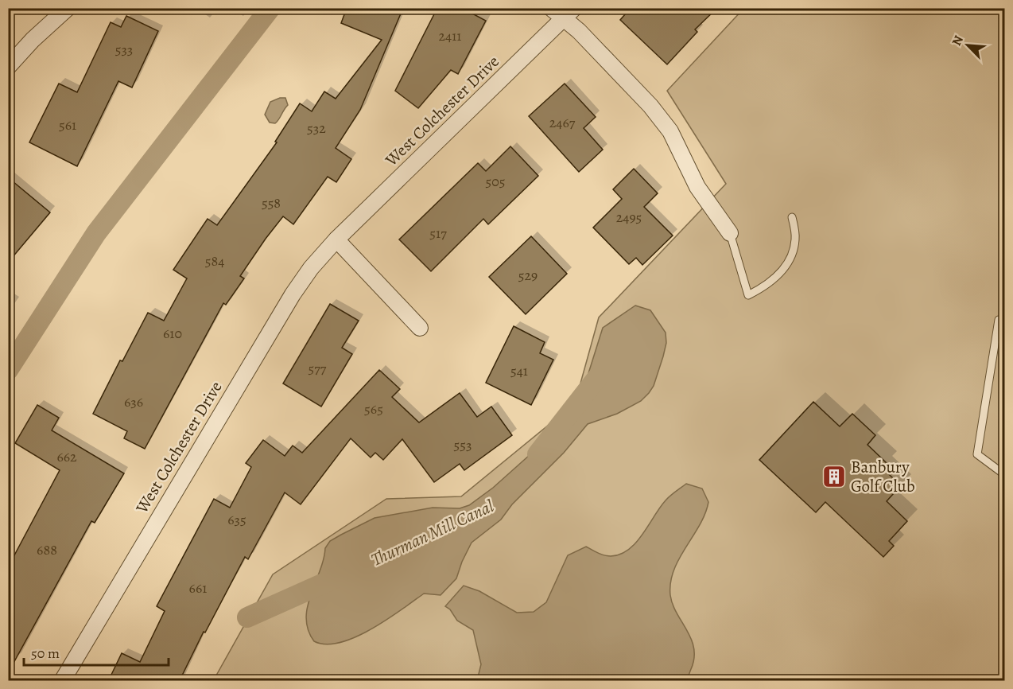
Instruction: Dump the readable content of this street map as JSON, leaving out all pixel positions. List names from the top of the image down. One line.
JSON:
{"streets":{"street":["West Colchester Drive"]},"water":["Thurman Mill Canal"],"places":{"building":["Banbury Golf Club"]},"house_numbers":["2411","533","2467","561","532","505","558","2495","517","584","529","610","577","541","636","565","553","662","635","688","661"],"scale_bar":"50 m","north":"top left"}
